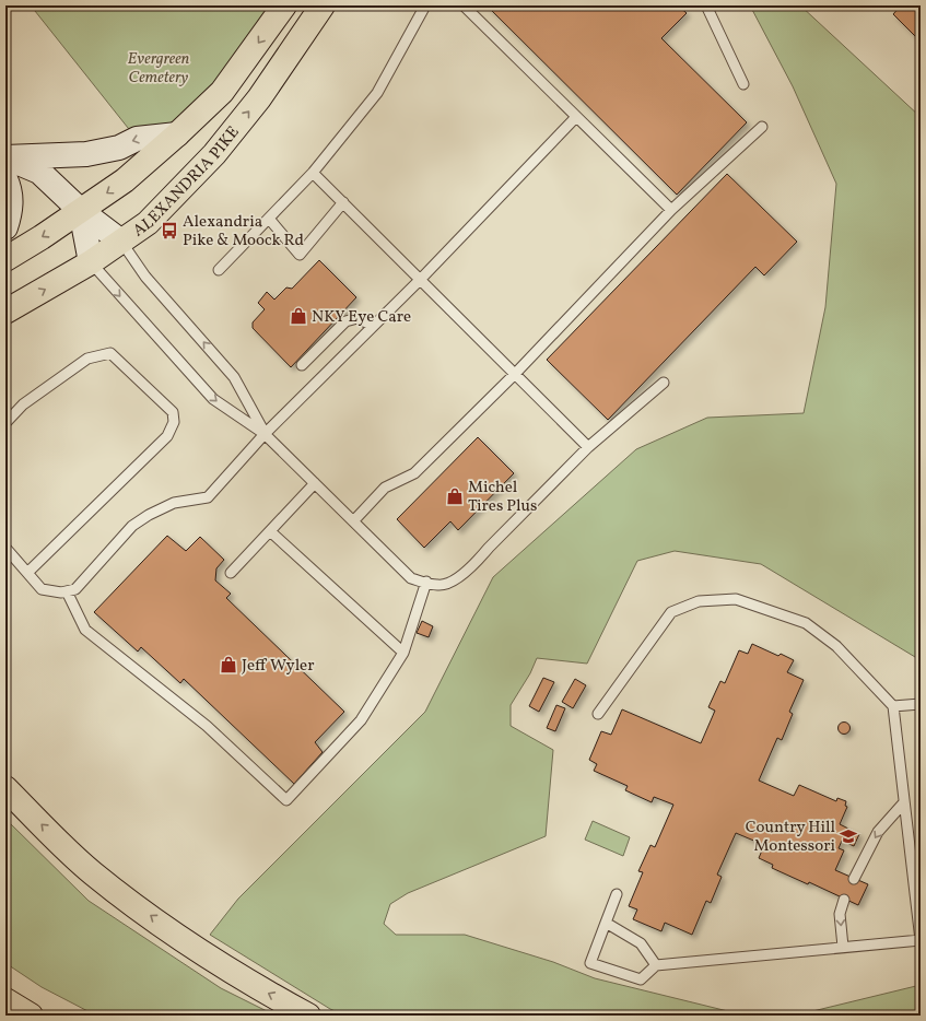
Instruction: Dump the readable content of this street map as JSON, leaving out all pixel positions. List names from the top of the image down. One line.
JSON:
{"streets":{"main road":["ALEXANDRIA PIKE"]},"parks":["Evergreen Cemetery"],"places":{"bus stop":["Alexandria Pike & Moock Rd"],"shop":["NKY Eye Care","Michel Tires Plus","Jeff Wyler"],"school or university":["Country Hill Montessori"]}}
